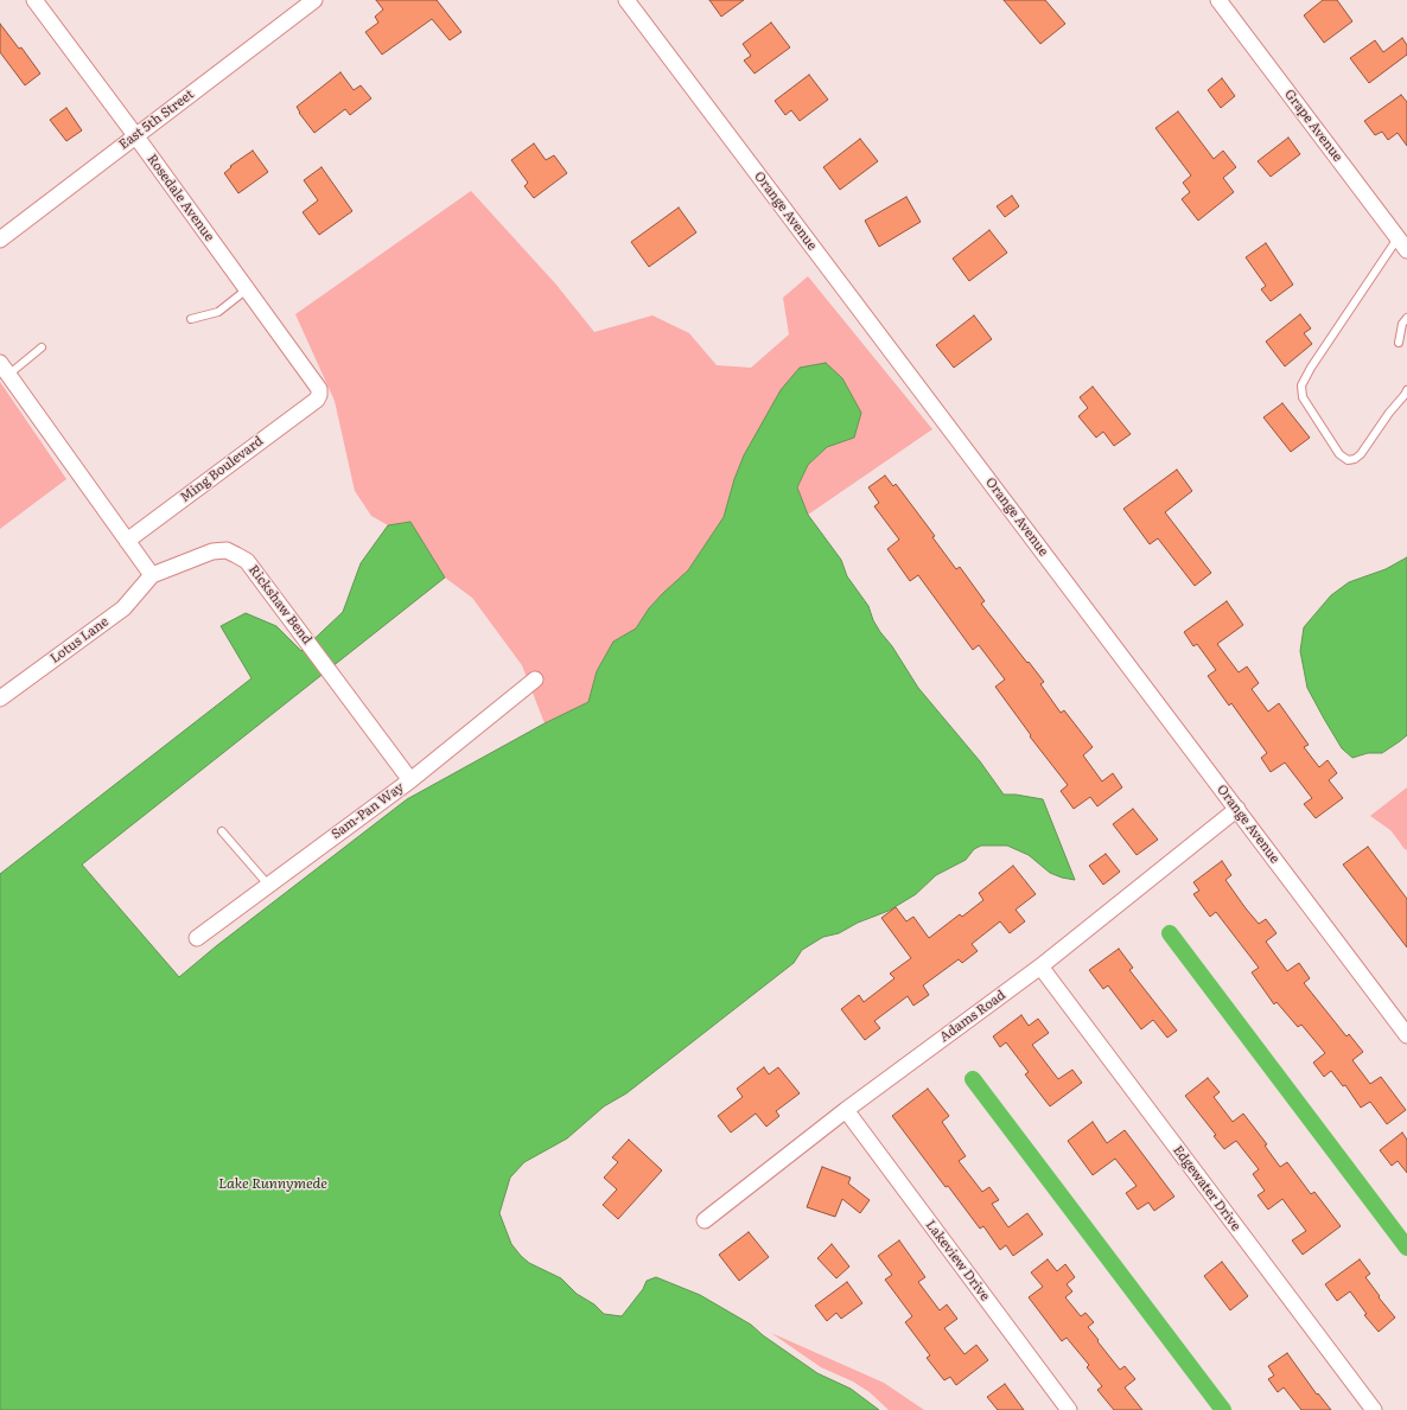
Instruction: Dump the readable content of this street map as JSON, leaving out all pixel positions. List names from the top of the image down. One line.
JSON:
{"streets":{"street":["East 5th Street","Grape Avenue","Rosedale Avenue","Orange Avenue","Ming Boulevard","Rickshaw Bend","Lotus Lane","Sam-Pan Way","Adams Road","Edgewater Drive","Lakeview Drive"]},"crossings":[["East 5th Street","Rosedale Avenue"],["Rosedale Avenue","Ming Boulevard"],["Orange Avenue","Adams Road"],["Rickshaw Bend","Lotus Lane"],["Rickshaw Bend","Sam-Pan Way"],["Adams Road","Edgewater Drive"],["Adams Road","Lakeview Drive"]],"water":["Lake Runnymede"]}
